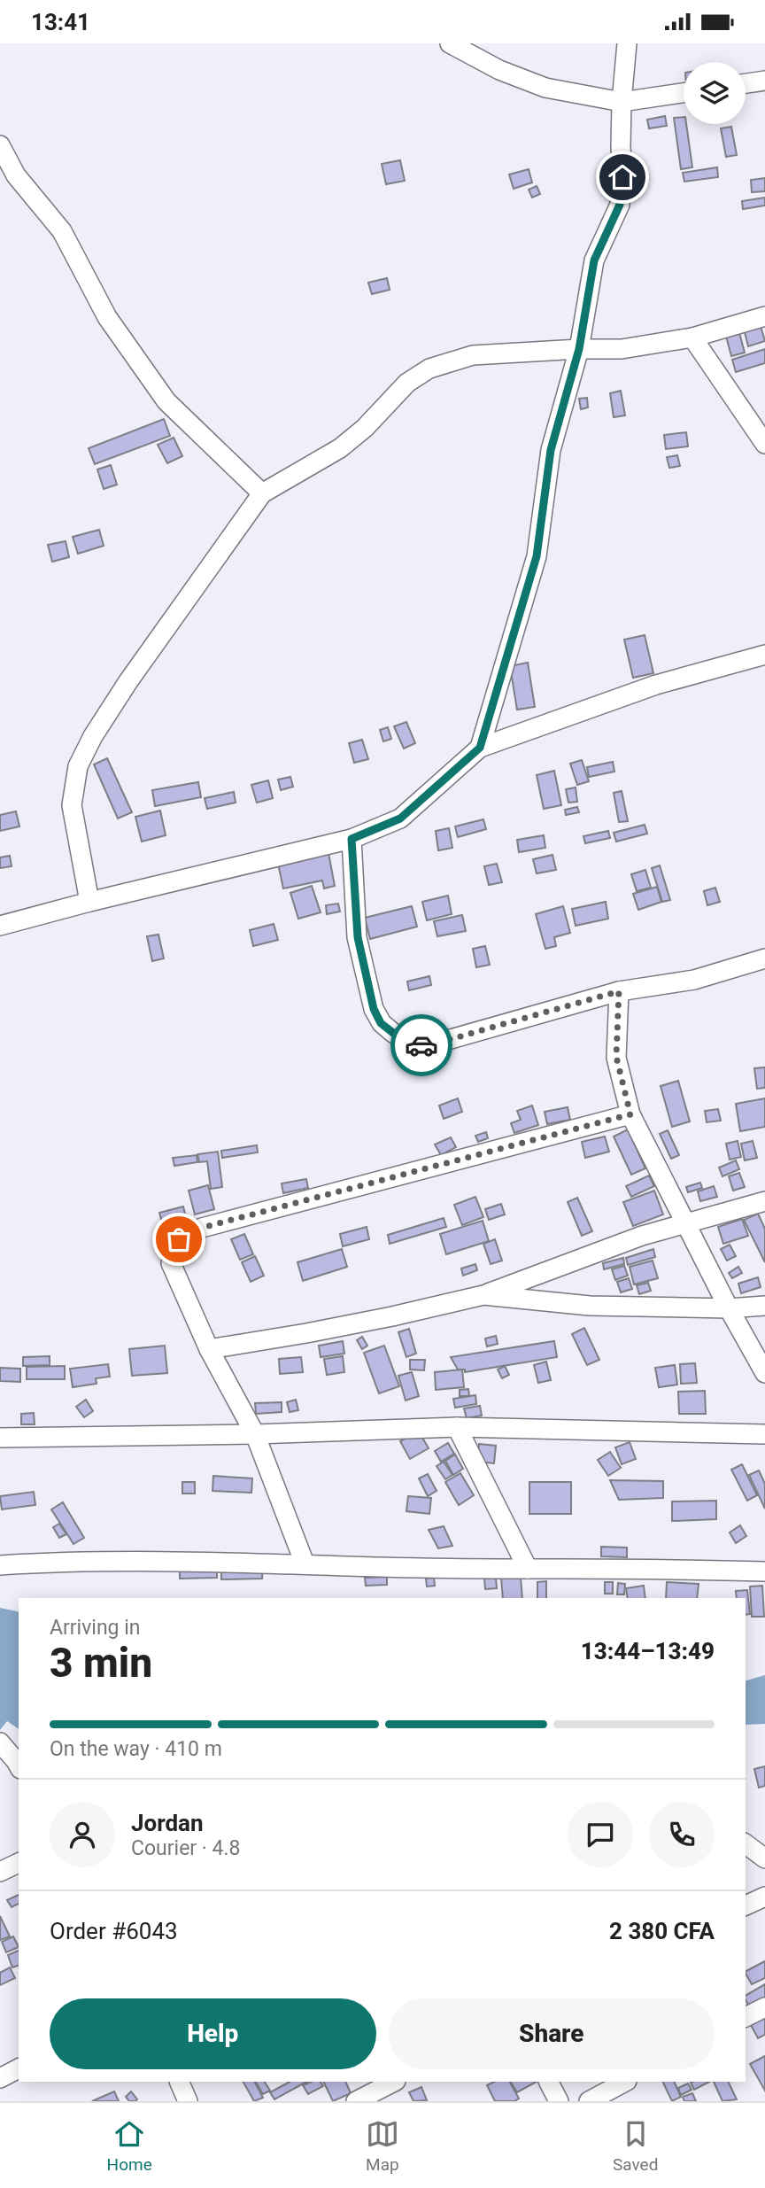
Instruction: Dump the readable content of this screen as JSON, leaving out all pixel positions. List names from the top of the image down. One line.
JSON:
{"page":{"status":"13:41","heading":["3 min","Arriving in","13:44–13:49"],"panel":["Jordan","Courier · 4.8","Order #6043","2 380 CFA"],"bar":"On the way · 410 m","buttons":["Help","Share"],"tabs":["Home","Map","Saved"]}}
